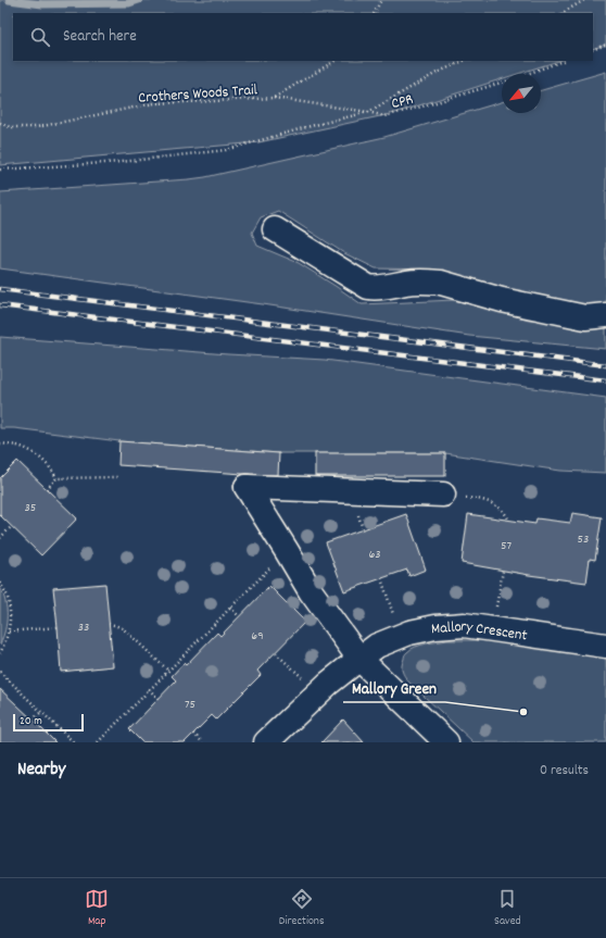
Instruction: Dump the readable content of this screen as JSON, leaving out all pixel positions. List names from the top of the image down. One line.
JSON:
{"streets":{"street":["Mallory Crescent"],"path":["Crothers Woods Trail","CPR"]},"crossings":[["Crothers Woods Trail","CPR"]],"places":["Mallory Green"],"house_numbers":["35","53","57","63","33","69","75"],"scale_bar":"20 m","north":"bottom left","page":{"search":"Search here","scale":"20 m","heading":["Nearby","0 results"],"nav":["Map","Directions","Saved"]}}
